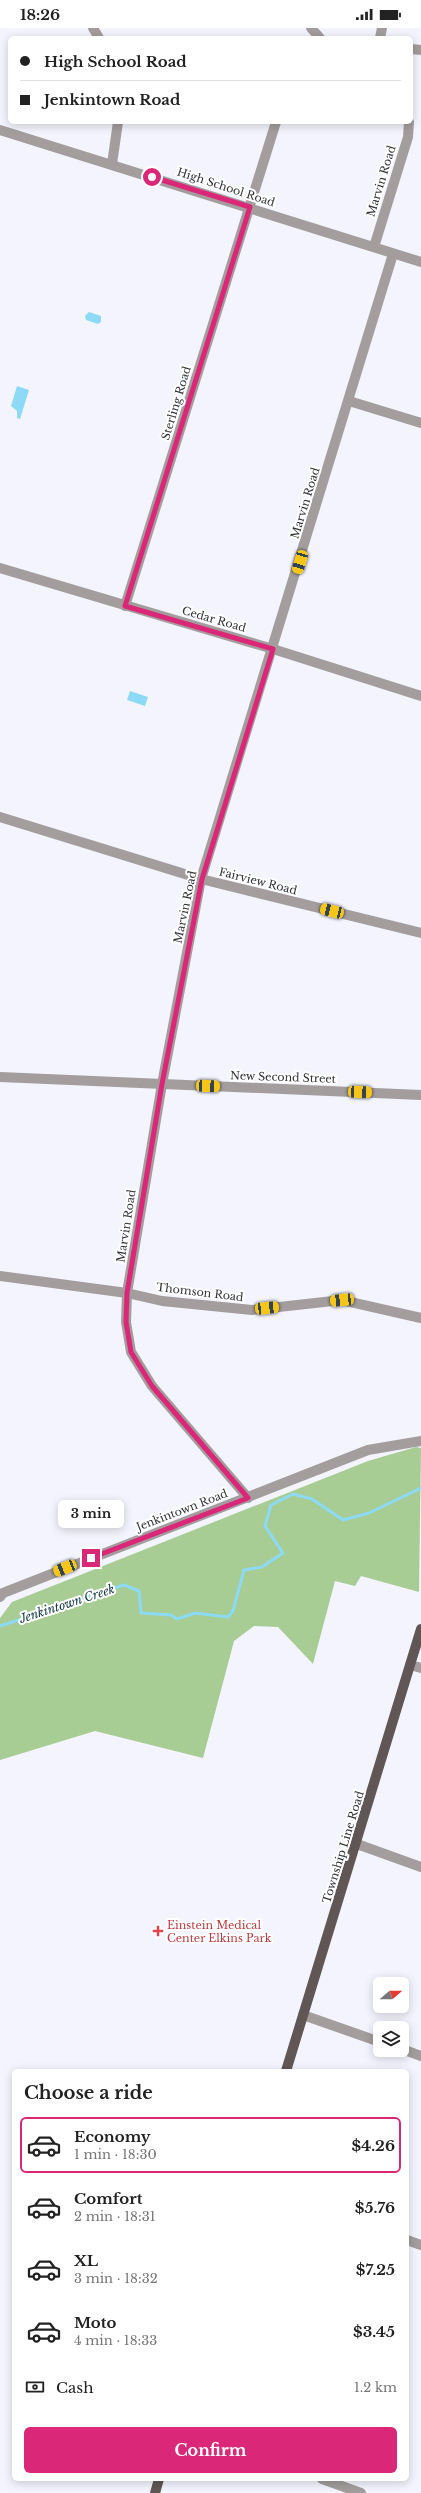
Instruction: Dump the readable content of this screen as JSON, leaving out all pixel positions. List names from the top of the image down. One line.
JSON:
{"streets":{"main road":["Township Line Road"],"street":["Marvin Road","High School Road","Sterling Road","Cedar Road","Fairview Road","New Second Street","Thomson Road","Jenkintown Road"]},"crossings":[["Marvin Road","High School Road"],["Marvin Road","Cedar Road"],["Marvin Road","Fairview Road"],["Marvin Road","New Second Street"],["Marvin Road","Thomson Road"],["Marvin Road","Jenkintown Road"],["High School Road","Sterling Road"],["Sterling Road","Cedar Road"]],"water":["Jenkintown Creek"],"places":{"health":["Einstein Medical Center Elkins Park"]},"north":"right","page":{"status":"18:26","banner":["High School Road","Jenkintown Road"],"bubble":"3 min","heading":"Choose a ride","list":[{"name":"Economy","note":"1 min · 18:30","value":"$4.26"},{"name":"Comfort","note":"2 min · 18:31","value":"$5.76"},{"name":"XL","note":"3 min · 18:32","value":"$7.25"},{"name":"Moto","note":"4 min · 18:33","value":"$3.45"}],"pay":["Cash","1.2 km"],"buttons":"Confirm"}}
